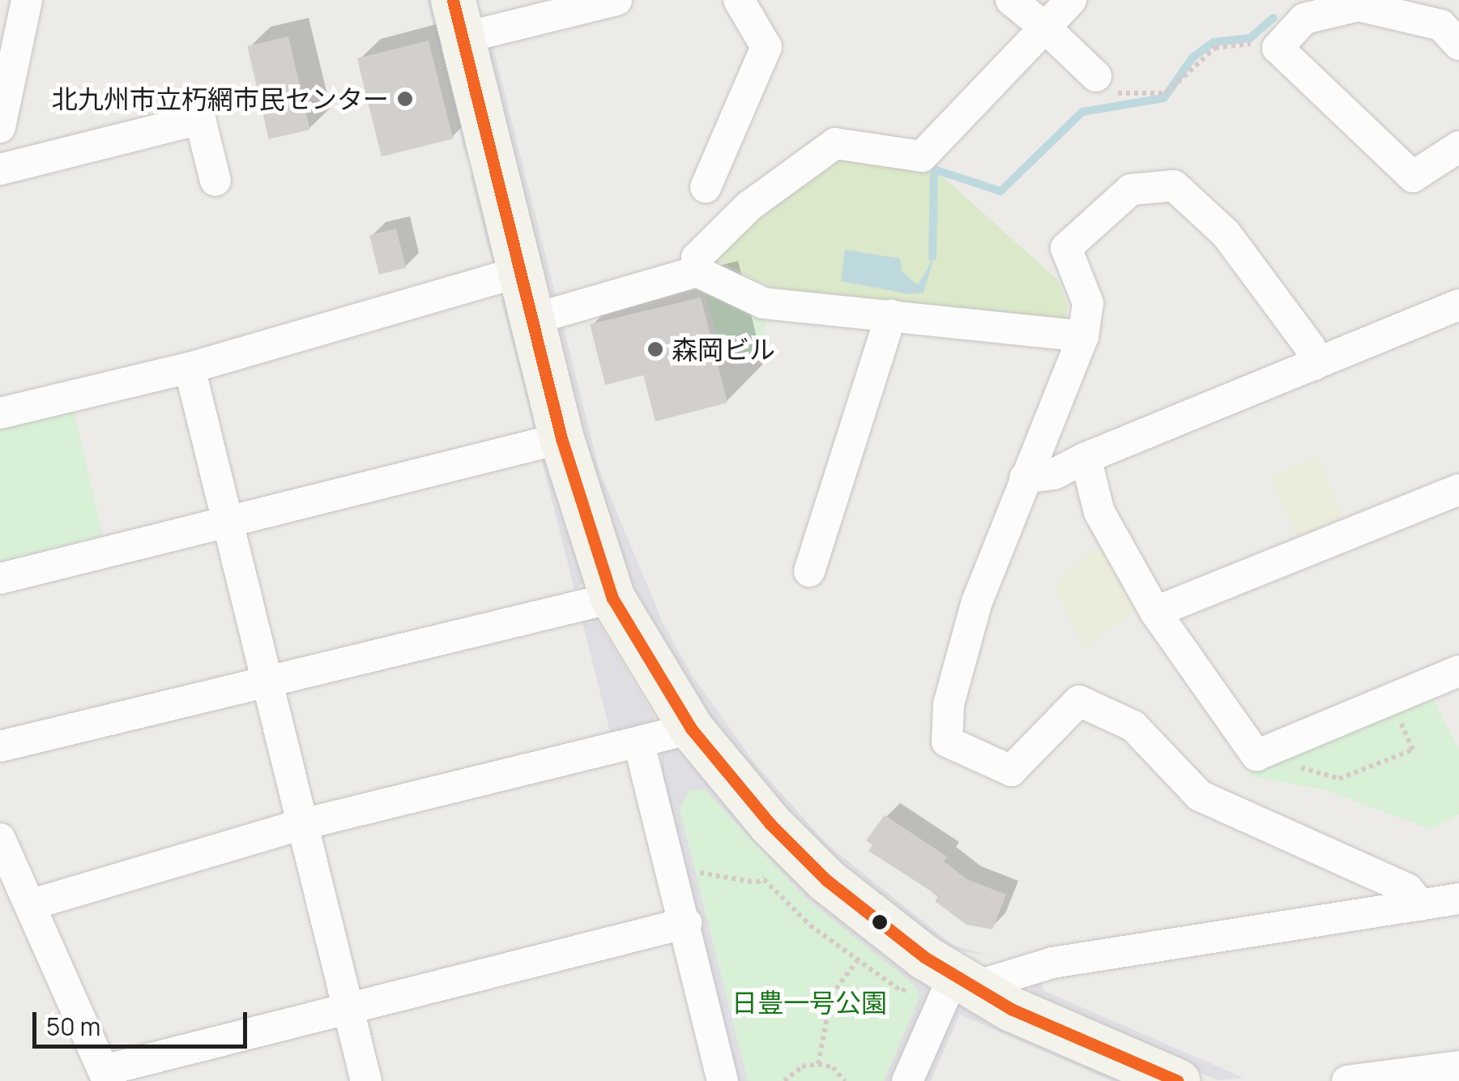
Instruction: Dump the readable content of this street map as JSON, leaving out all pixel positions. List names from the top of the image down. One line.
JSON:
{"parks":["日豊一号公園"],"places":["北九州市立朽網市民センター","森岡ビル"],"scale_bar":"50 m"}
